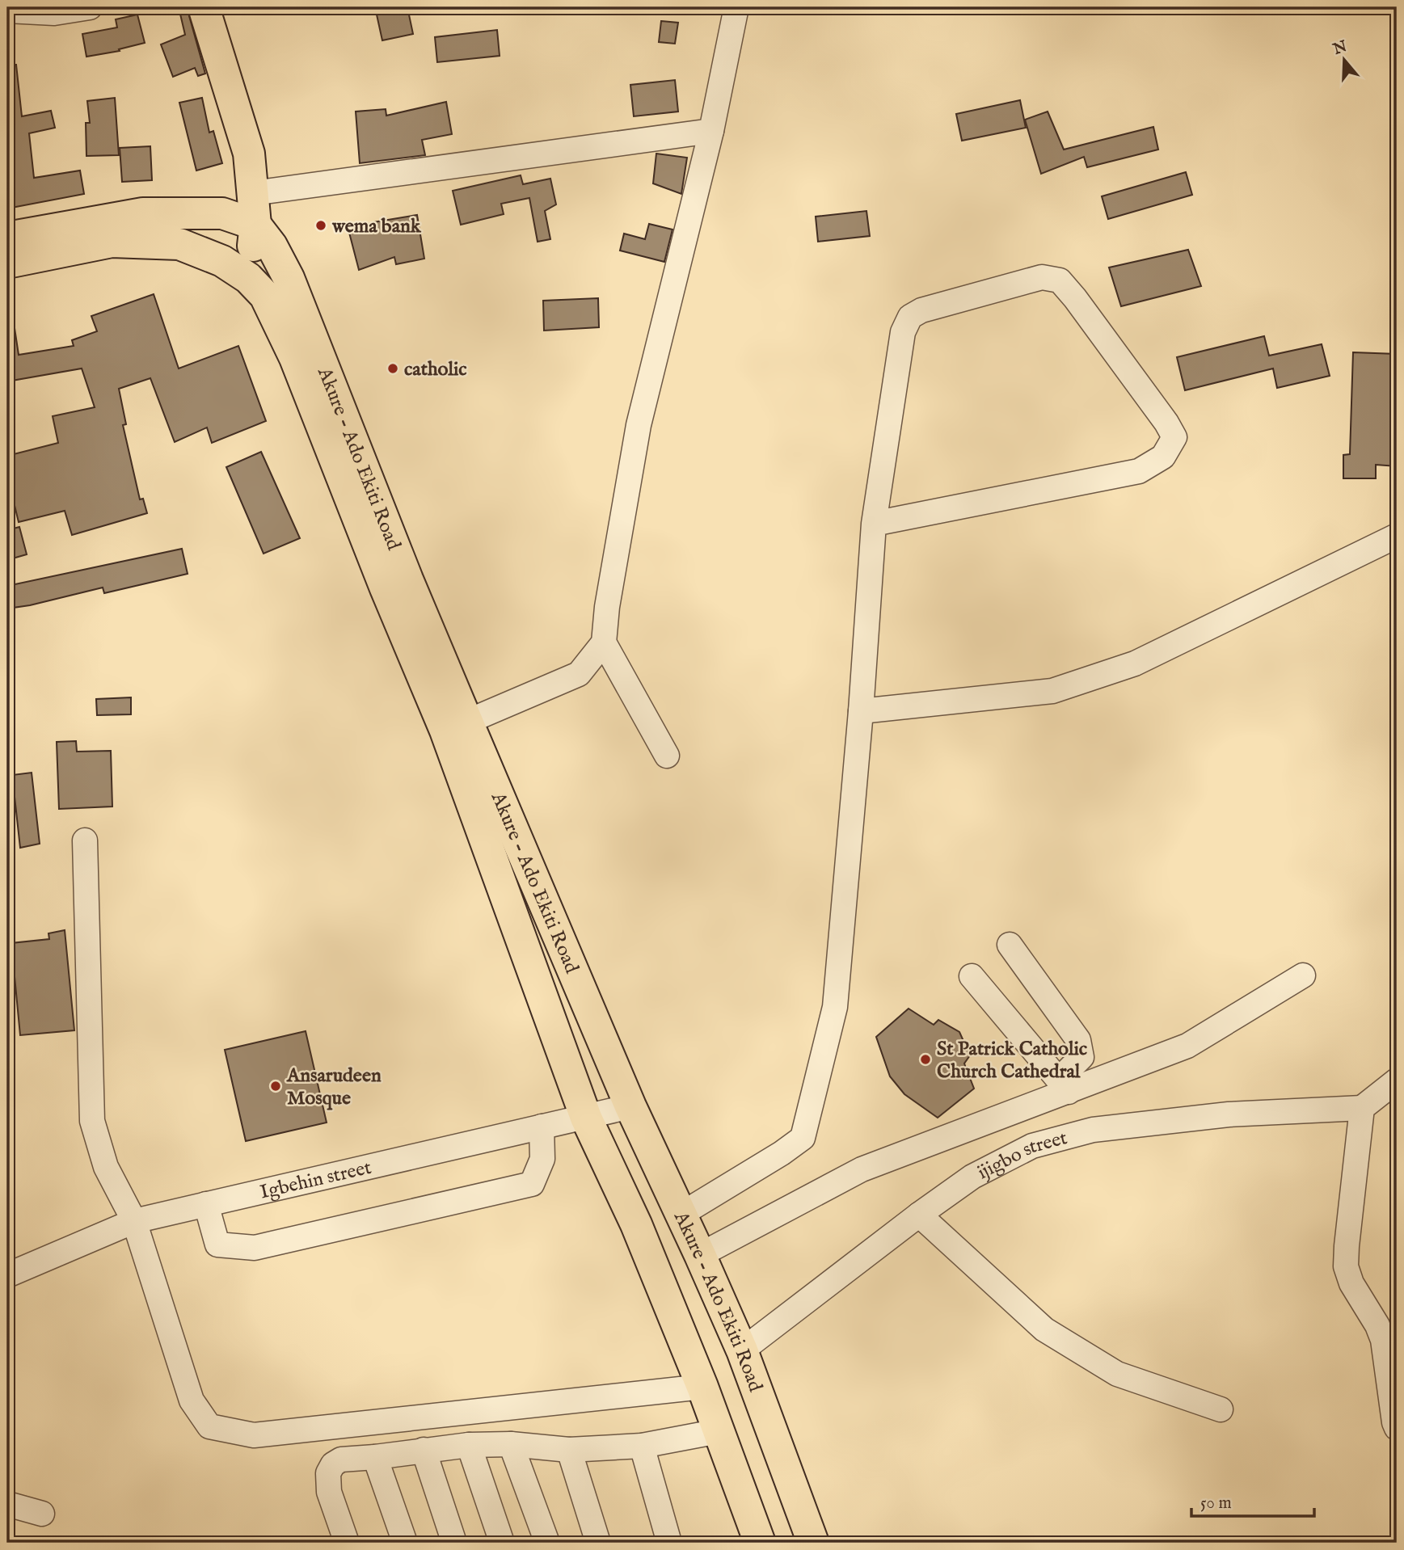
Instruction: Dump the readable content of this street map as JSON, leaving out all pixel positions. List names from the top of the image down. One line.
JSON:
{"streets":{"main road":["Akure - Ado Ekiti Road"],"street":["ijigbo street","Igbehin street"]},"crossings":[["Akure - Ado Ekiti Road","ijigbo street"],["Akure - Ado Ekiti Road","Igbehin street"]],"places":["wema bank","catholic","St Patrick Catholic Church Cathedral","Ansarudeen Mosque"],"scale_bar":"50 m","north":"top"}
